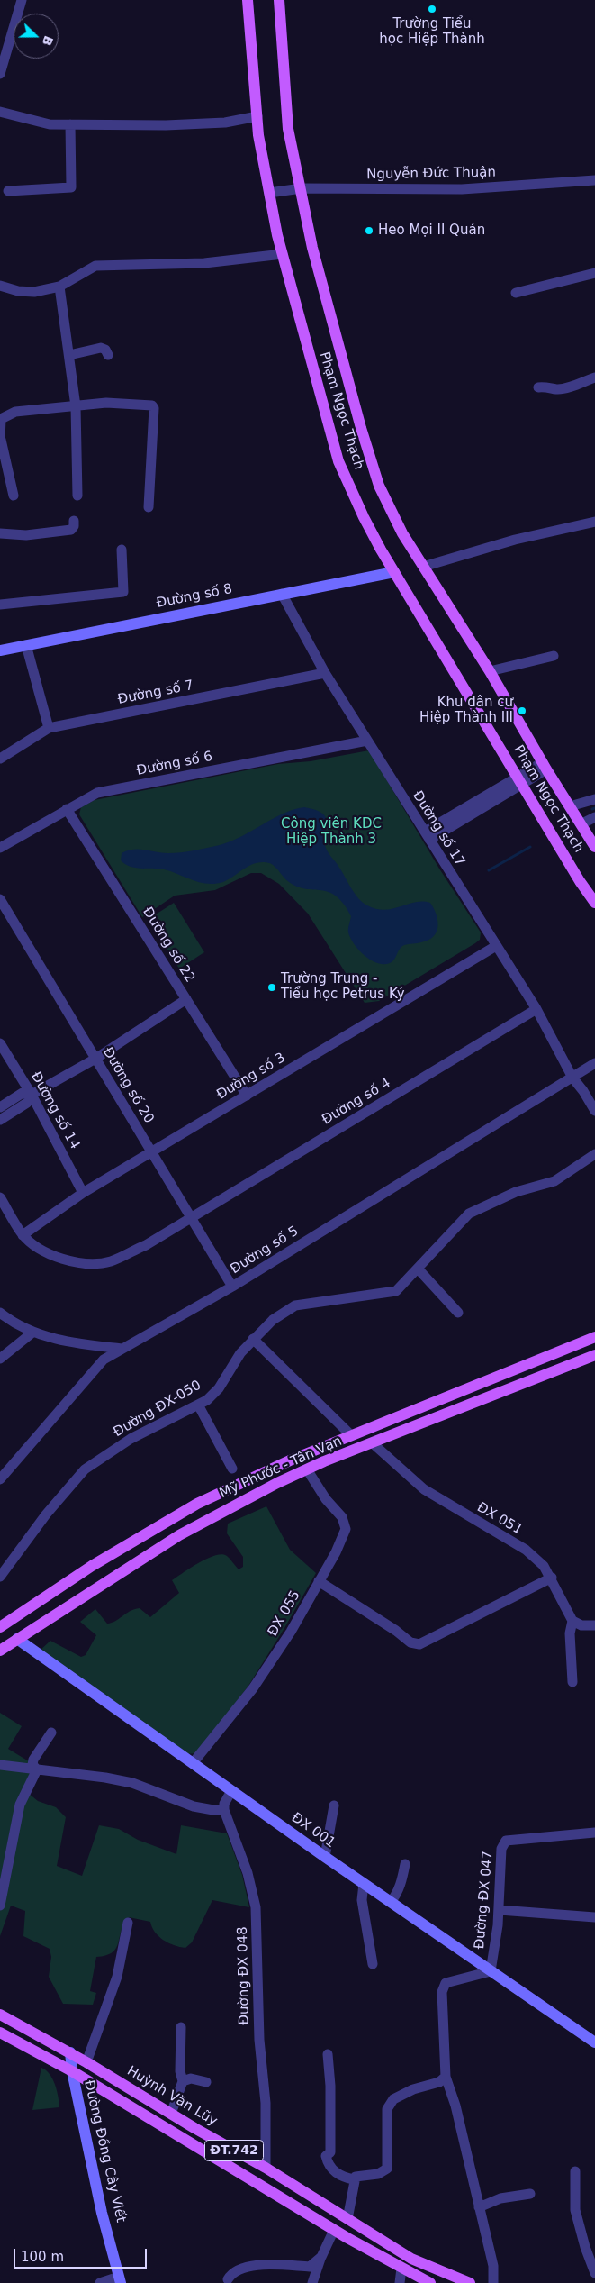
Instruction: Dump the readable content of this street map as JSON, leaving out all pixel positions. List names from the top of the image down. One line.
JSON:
{"streets":{"main road":["Phạm Ngọc Thạch","Mỹ Phước - Tân Vạn","Huỳnh Văn Lũy","ĐT.742"],"street":["Nguyễn Đức Thuận","Đường số 8","Đường số 7","Đường số 6","Đường số 17","Đường số 22","Đường số 3","Đường số 20","Đường số 4","Đường số 14","Đường số 5","Đường ĐX-050","ĐX 051","ĐX 055","ĐX 001","Đường ĐX 047","Đường ĐX 048","Đường Đồng Cây Viết"]},"crossings":[["Nguyễn Đức Thuận","Phạm Ngọc Thạch"],["Phạm Ngọc Thạch","Đường số 8"],["Đường số 8","Đường số 17"],["Đường số 7","Đường số 17"],["Đường số 6","Đường số 17"],["Đường số 6","Đường số 22"],["Đường số 17","Đường số 3"],["Đường số 17","Đường số 4"],["Đường số 17","Đường số 5"],["Đường số 22","Đường số 3"],["Đường số 3","Đường số 20"],["Đường số 3","Đường số 4"],["Đường số 3","Đường số 14"],["Đường số 20","Đường số 4"],["Đường số 20","Đường số 5"],["Mỹ Phước - Tân Vạn","ĐX 051"],["Mỹ Phước - Tân Vạn","ĐX 055"],["Mỹ Phước - Tân Vạn","ĐX 001"],["ĐX 055","ĐX 001"],["ĐX 001","Đường ĐX 047"],["Đường ĐX 048","Huỳnh Văn Lũy"],["Huỳnh Văn Lũy","Đường Đồng Cây Viết"],["ĐT.742","Đường Đồng Cây Viết"]],"parks":["Công viên KDC Hiệp Thành 3"],"places":["Trường Tiểu học Hiệp Thành","Heo Mọi II Quán","Khu dân cư Hiệp Thành III","Trường Trung - Tiểu học Petrus Ký"],"scale_bar":"100 m","north":"right"}
